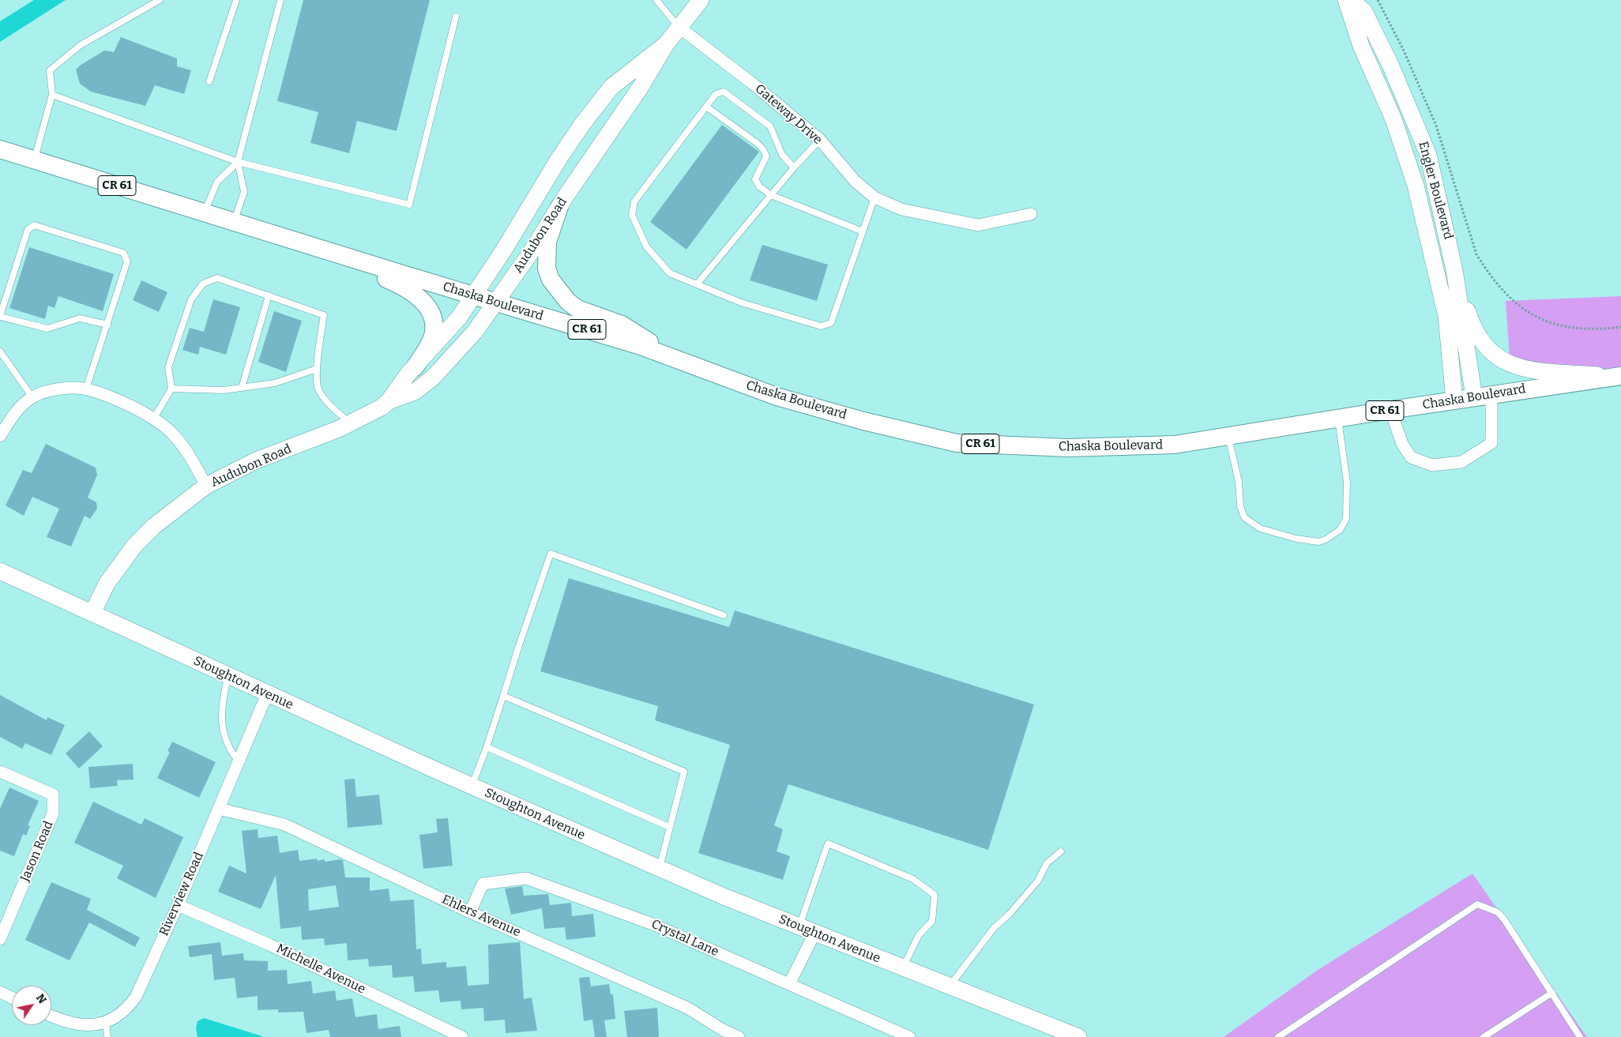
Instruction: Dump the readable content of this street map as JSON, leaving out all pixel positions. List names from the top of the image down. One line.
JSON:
{"streets":{"main road":["CR 61","Chaska Boulevard"],"street":["Gateway Drive","Engler Boulevard","Audubon Road","Stoughton Avenue","Jason Road","Riverview Road","Ehlers Avenue","Crystal Lane","Michelle Avenue"]},"crossings":[["Gateway Drive","Audubon Road"],["Engler Boulevard","Chaska Boulevard"],["Audubon Road","Chaska Boulevard"],["Audubon Road","Stoughton Avenue"],["Stoughton Avenue","Riverview Road"],["Riverview Road","Ehlers Avenue"],["Riverview Road","Michelle Avenue"],["Ehlers Avenue","Crystal Lane"]],"north":"top right"}
